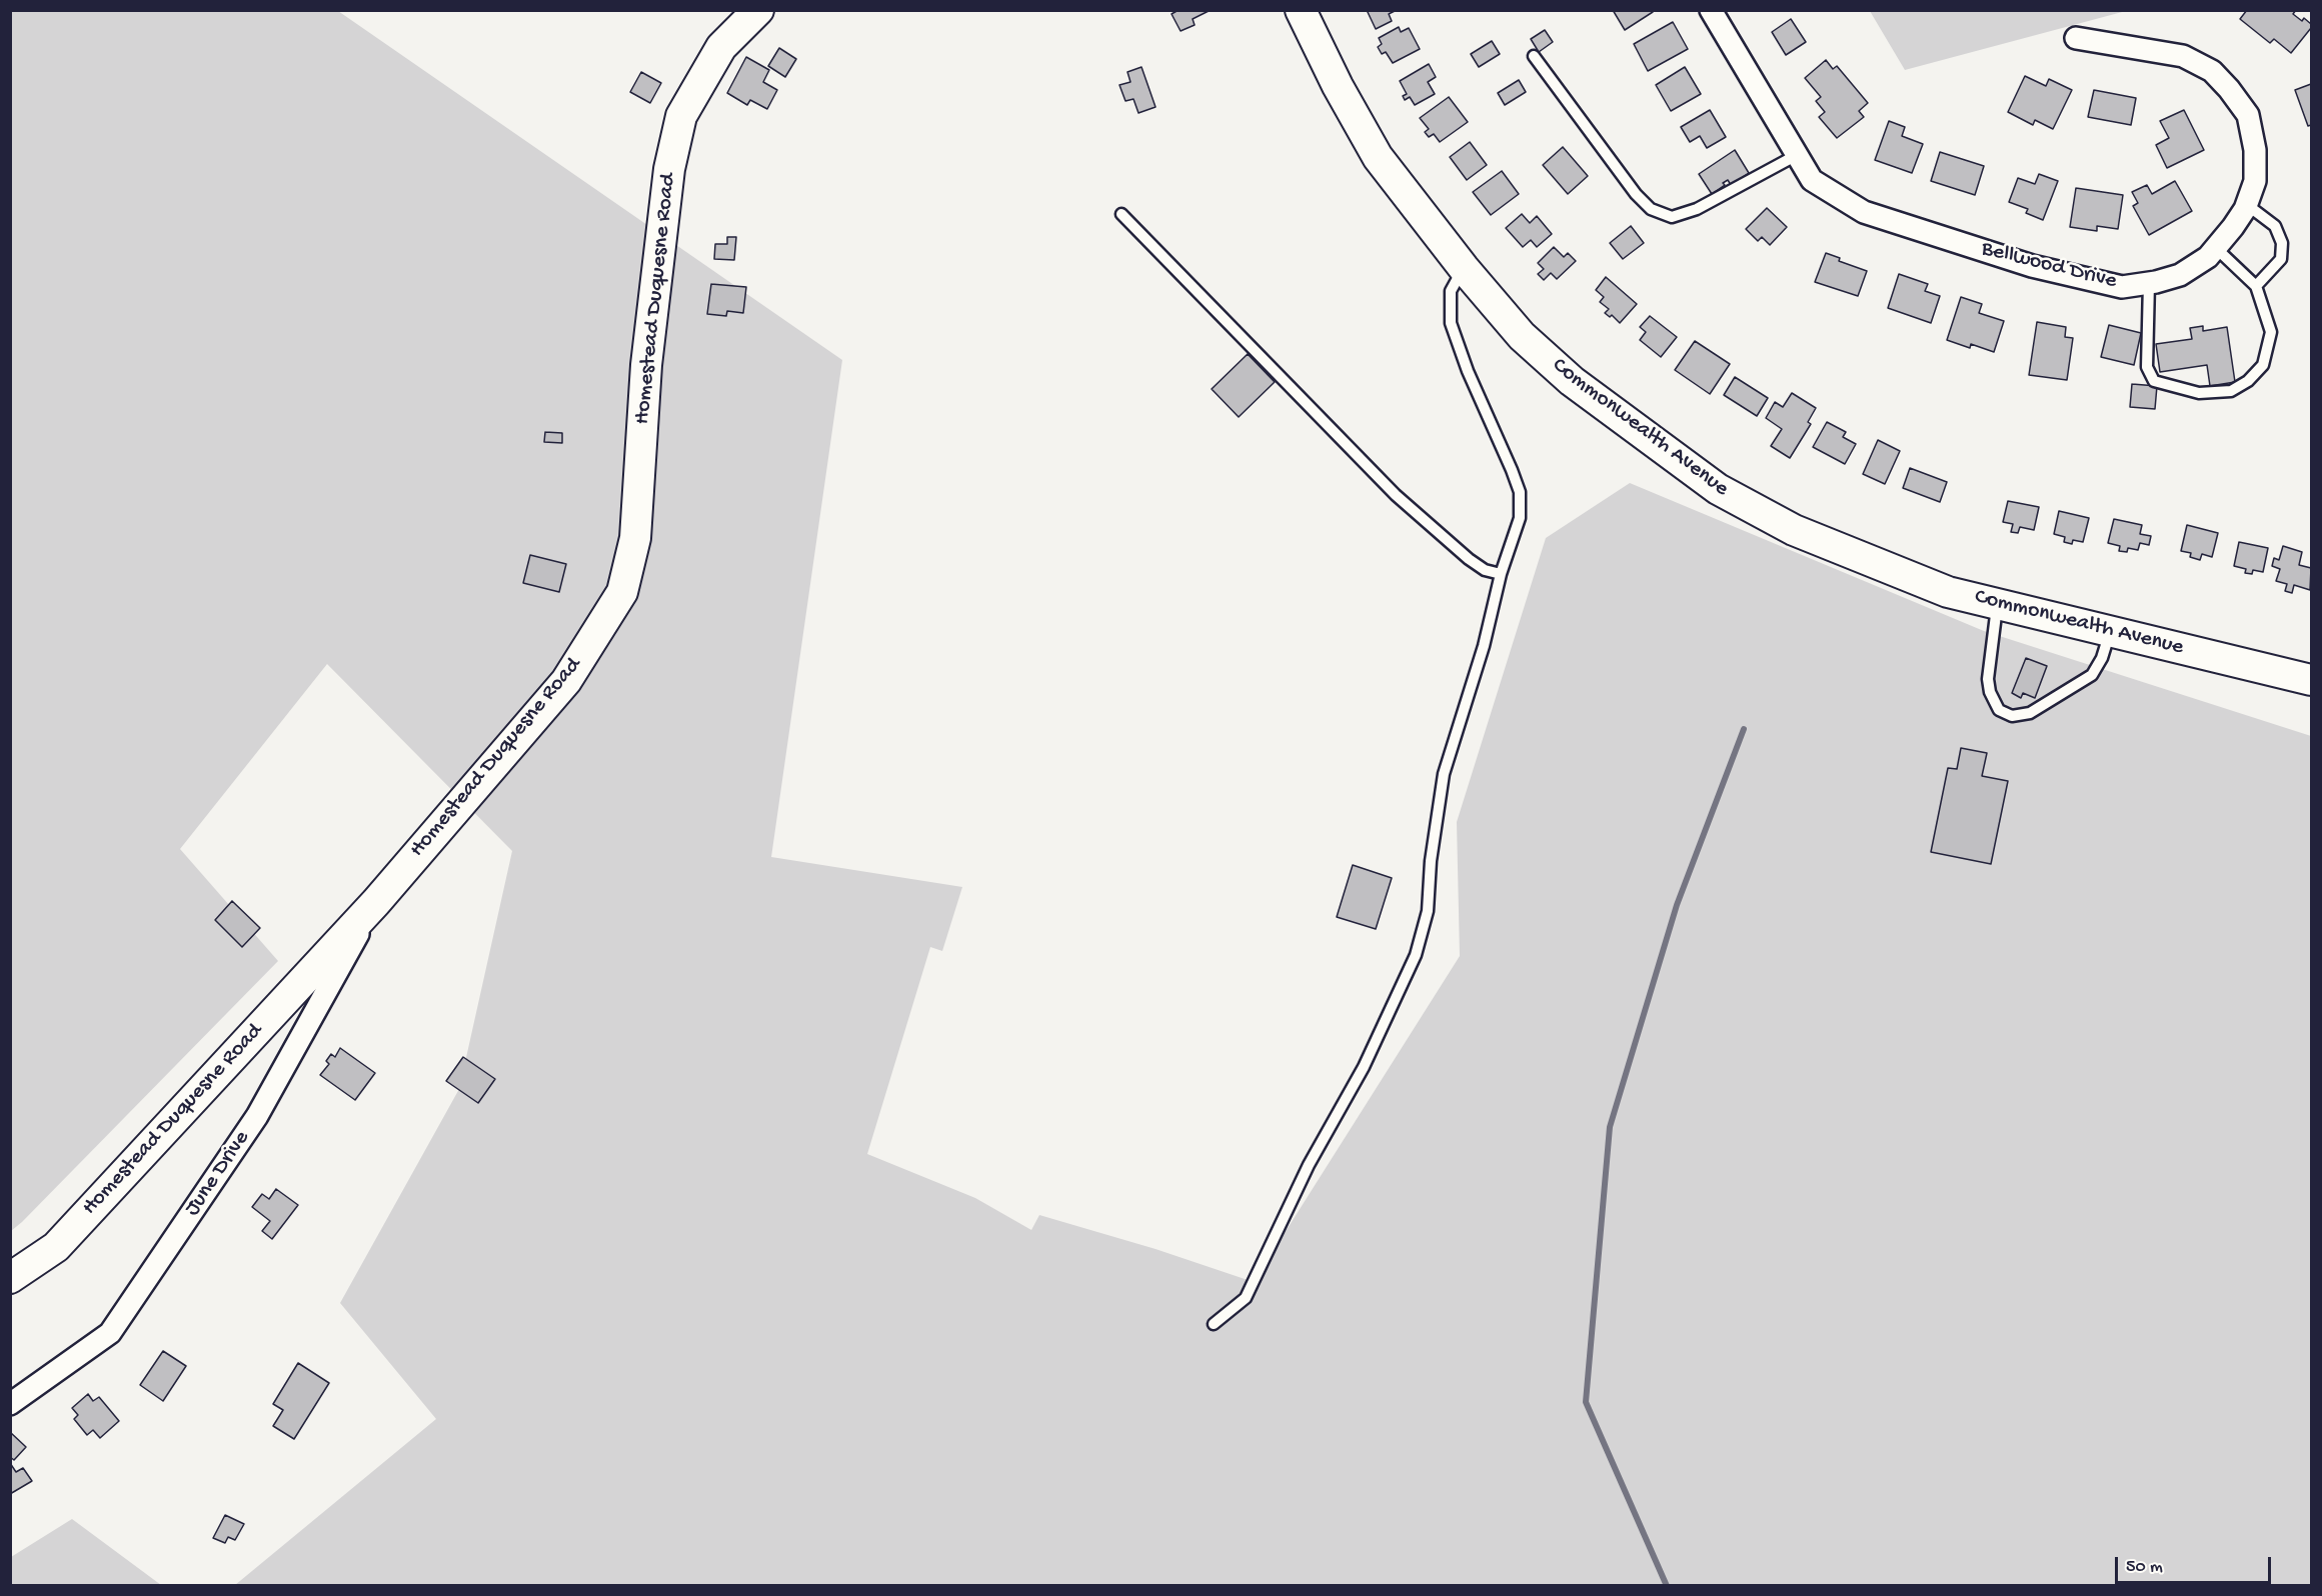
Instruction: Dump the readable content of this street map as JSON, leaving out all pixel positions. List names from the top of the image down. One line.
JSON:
{"streets":{"street":["Bellwood Drive","Homestead Duquesne Road","Commonwealth Avenue","June Drive"]},"crossings":[["Homestead Duquesne Road","June Drive"]],"scale_bar":"50 m"}
